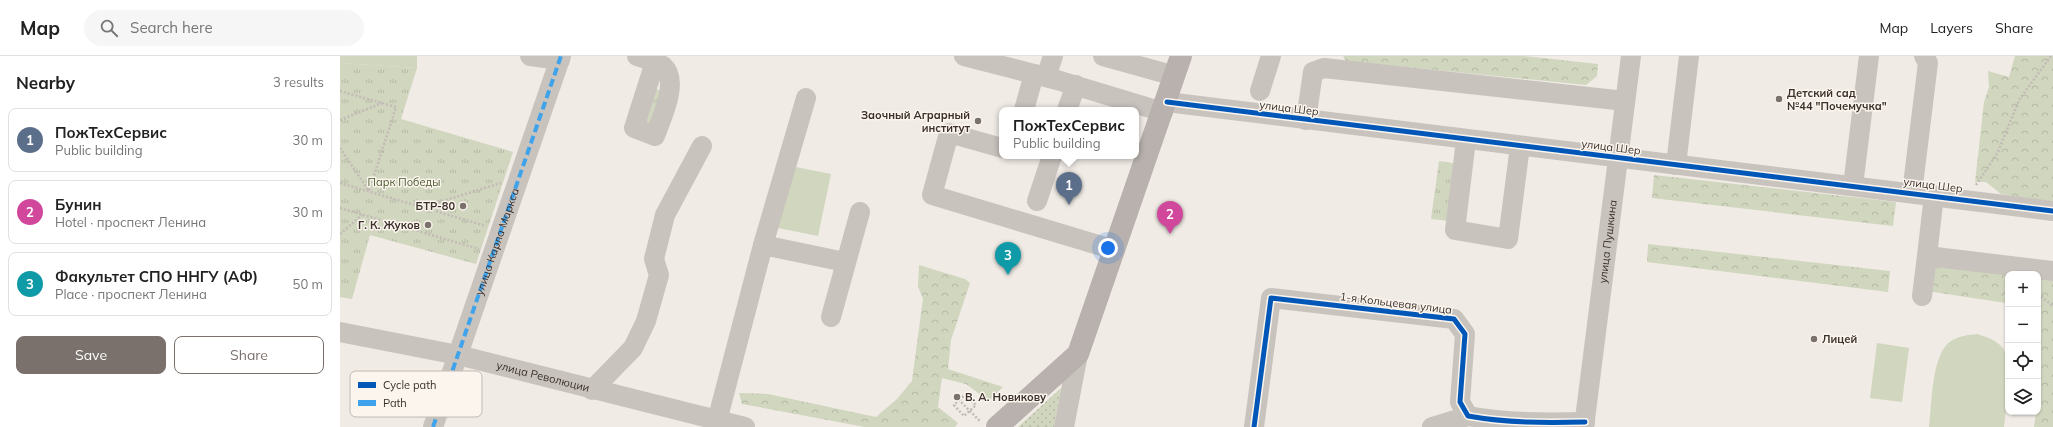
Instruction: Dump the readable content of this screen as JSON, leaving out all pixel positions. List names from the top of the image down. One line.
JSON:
{"streets":{"street":["улица Шер","улица Карла Маркса","улица Пушкина","1-я Кольцевая улица","улица Революции"]},"crossings":[["улица Шер","улица Пушкина"],["улица Карла Маркса","улица Революции"]],"parks":["Парк Победы"],"places":["Детский сад №44 \"Почемучка\"","Заочный Аграрный институт","БТР-80","Г. К. Жуков","Лицей","В. А. Новикову"],"legend":["Cycle path","Path"],"page":{"header":"Map","search":"Search here","nav":["Map","Layers","Share"],"heading":["Nearby","3 results"],"popup":["ПожТехСервис","Public building"],"list":[{"mark":"1","name":"ПожТехСервис","note":"Public building","value":"30 m"},{"mark":"2","name":"Бунин","note":"Hotel · проспект Ленина","value":"30 m"},{"mark":"3","name":"Факультет СПО ННГУ (АФ)","note":"Place · проспект Ленина","value":"50 m"}],"pins":["1","2","3"],"map_buttons":["+","−"],"buttons":["Save","Share"]}}
